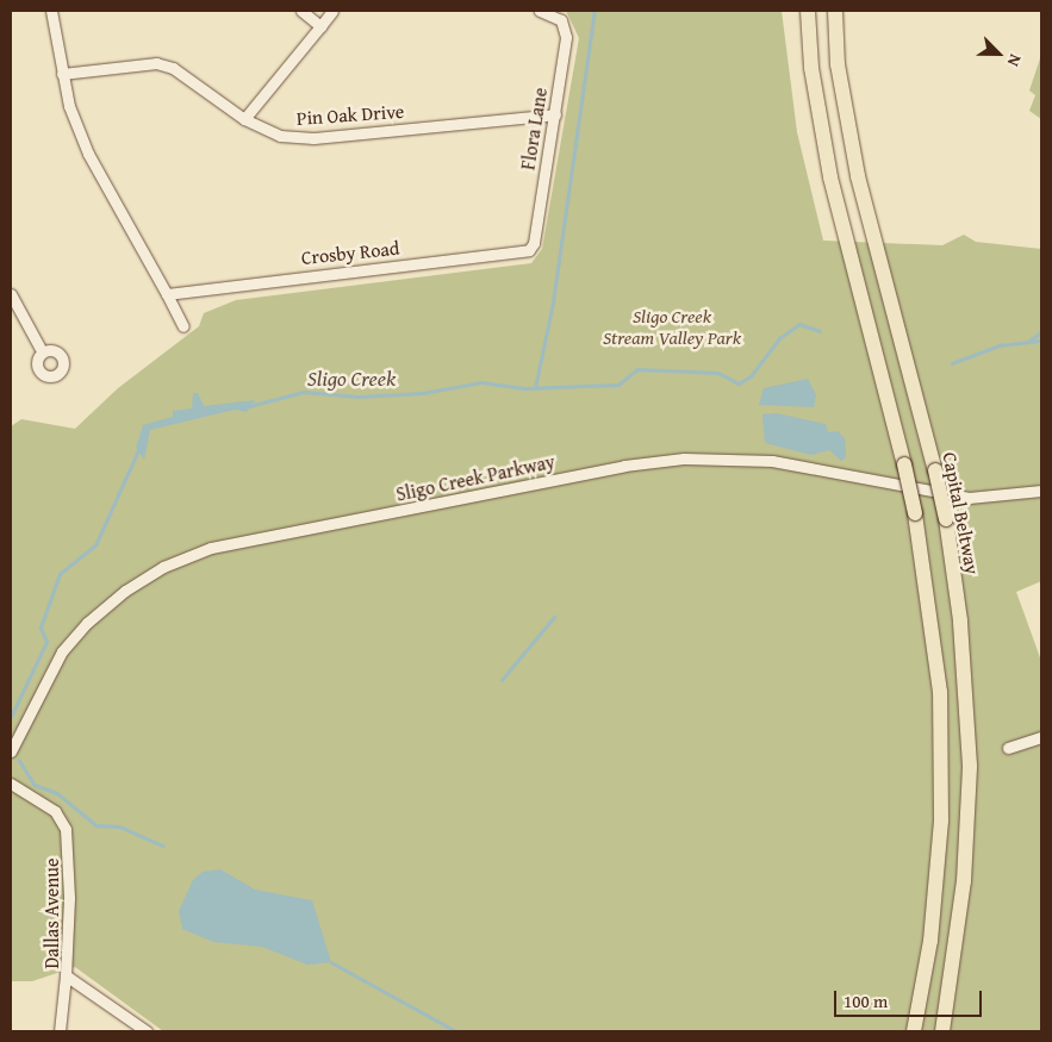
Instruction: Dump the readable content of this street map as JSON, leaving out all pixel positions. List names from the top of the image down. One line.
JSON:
{"streets":{"highway":["Capital Beltway"],"street":["Pin Oak Drive","Flora Lane","Crosby Road","Sligo Creek Parkway","Dallas Avenue"]},"crossings":[["Pin Oak Drive","Flora Lane"],["Flora Lane","Crosby Road"]],"water":["Sligo Creek"],"parks":["Sligo Creek Stream Valley Park"],"scale_bar":"100 m","north":"bottom right"}
